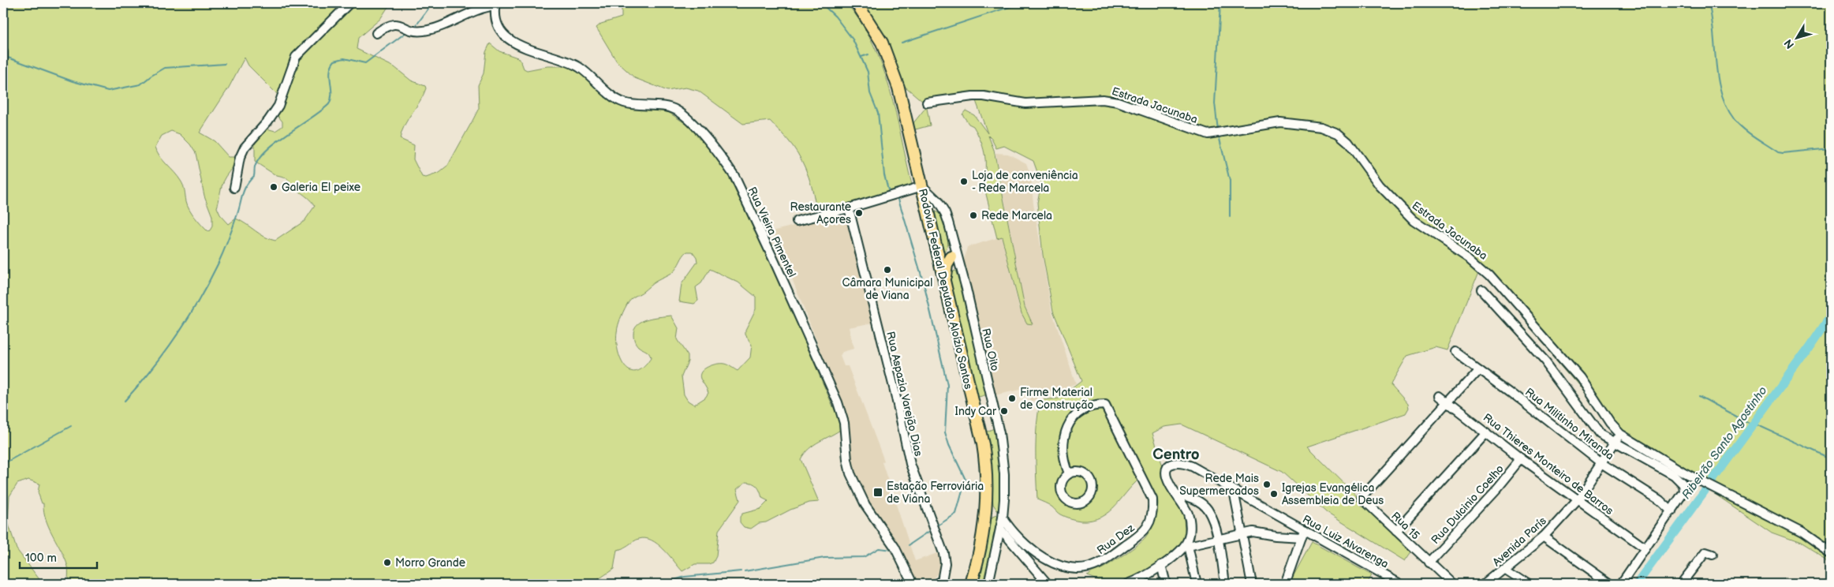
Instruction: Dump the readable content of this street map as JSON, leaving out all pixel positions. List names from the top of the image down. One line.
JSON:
{"streets":{"highway":["Rodovia Federal Deputado Aloízio Santos"],"street":["Estrada Jacunaba","Rua Vieira Pimentel","Rua Oito","Rua Aspazia Varejão Dias","Rua Militinho Miranda","Rua Thieres Monteiro de Barros","Rua Dulcinio Coelho","Rua 15","Rua Dez","Rua Luiz Alvarenga","Avenida París"]},"crossings":[["Estrada Jacunaba","Avenida París"],["Rodovia Federal Deputado Aloízio Santos","Rua Oito"],["Rua Oito","Rua Dez"],["Rua Militinho Miranda","Avenida París"],["Rua Thieres Monteiro de Barros","Rua Dulcinio Coelho"],["Rua Thieres Monteiro de Barros","Rua 15"],["Rua Thieres Monteiro de Barros","Avenida París"],["Rua Dulcinio Coelho","Rua 15"]],"districts":["Centro"],"water":["Ribeirão Santo Agostinho"],"places":{"other":["Loja de conveniência - Rede Marcela","Galeria El peixe","Restaurante Açores","Rede Marcela","Câmara Municipal de Viana","Firme Material de Construção","Indy Car","Rede Mais Supermercados","Igrejas Evangélica Assembleia de Deus","Morro Grande"],"transit":["Estação Ferroviária de Viana"]},"scale_bar":"100 m","north":"bottom left"}
